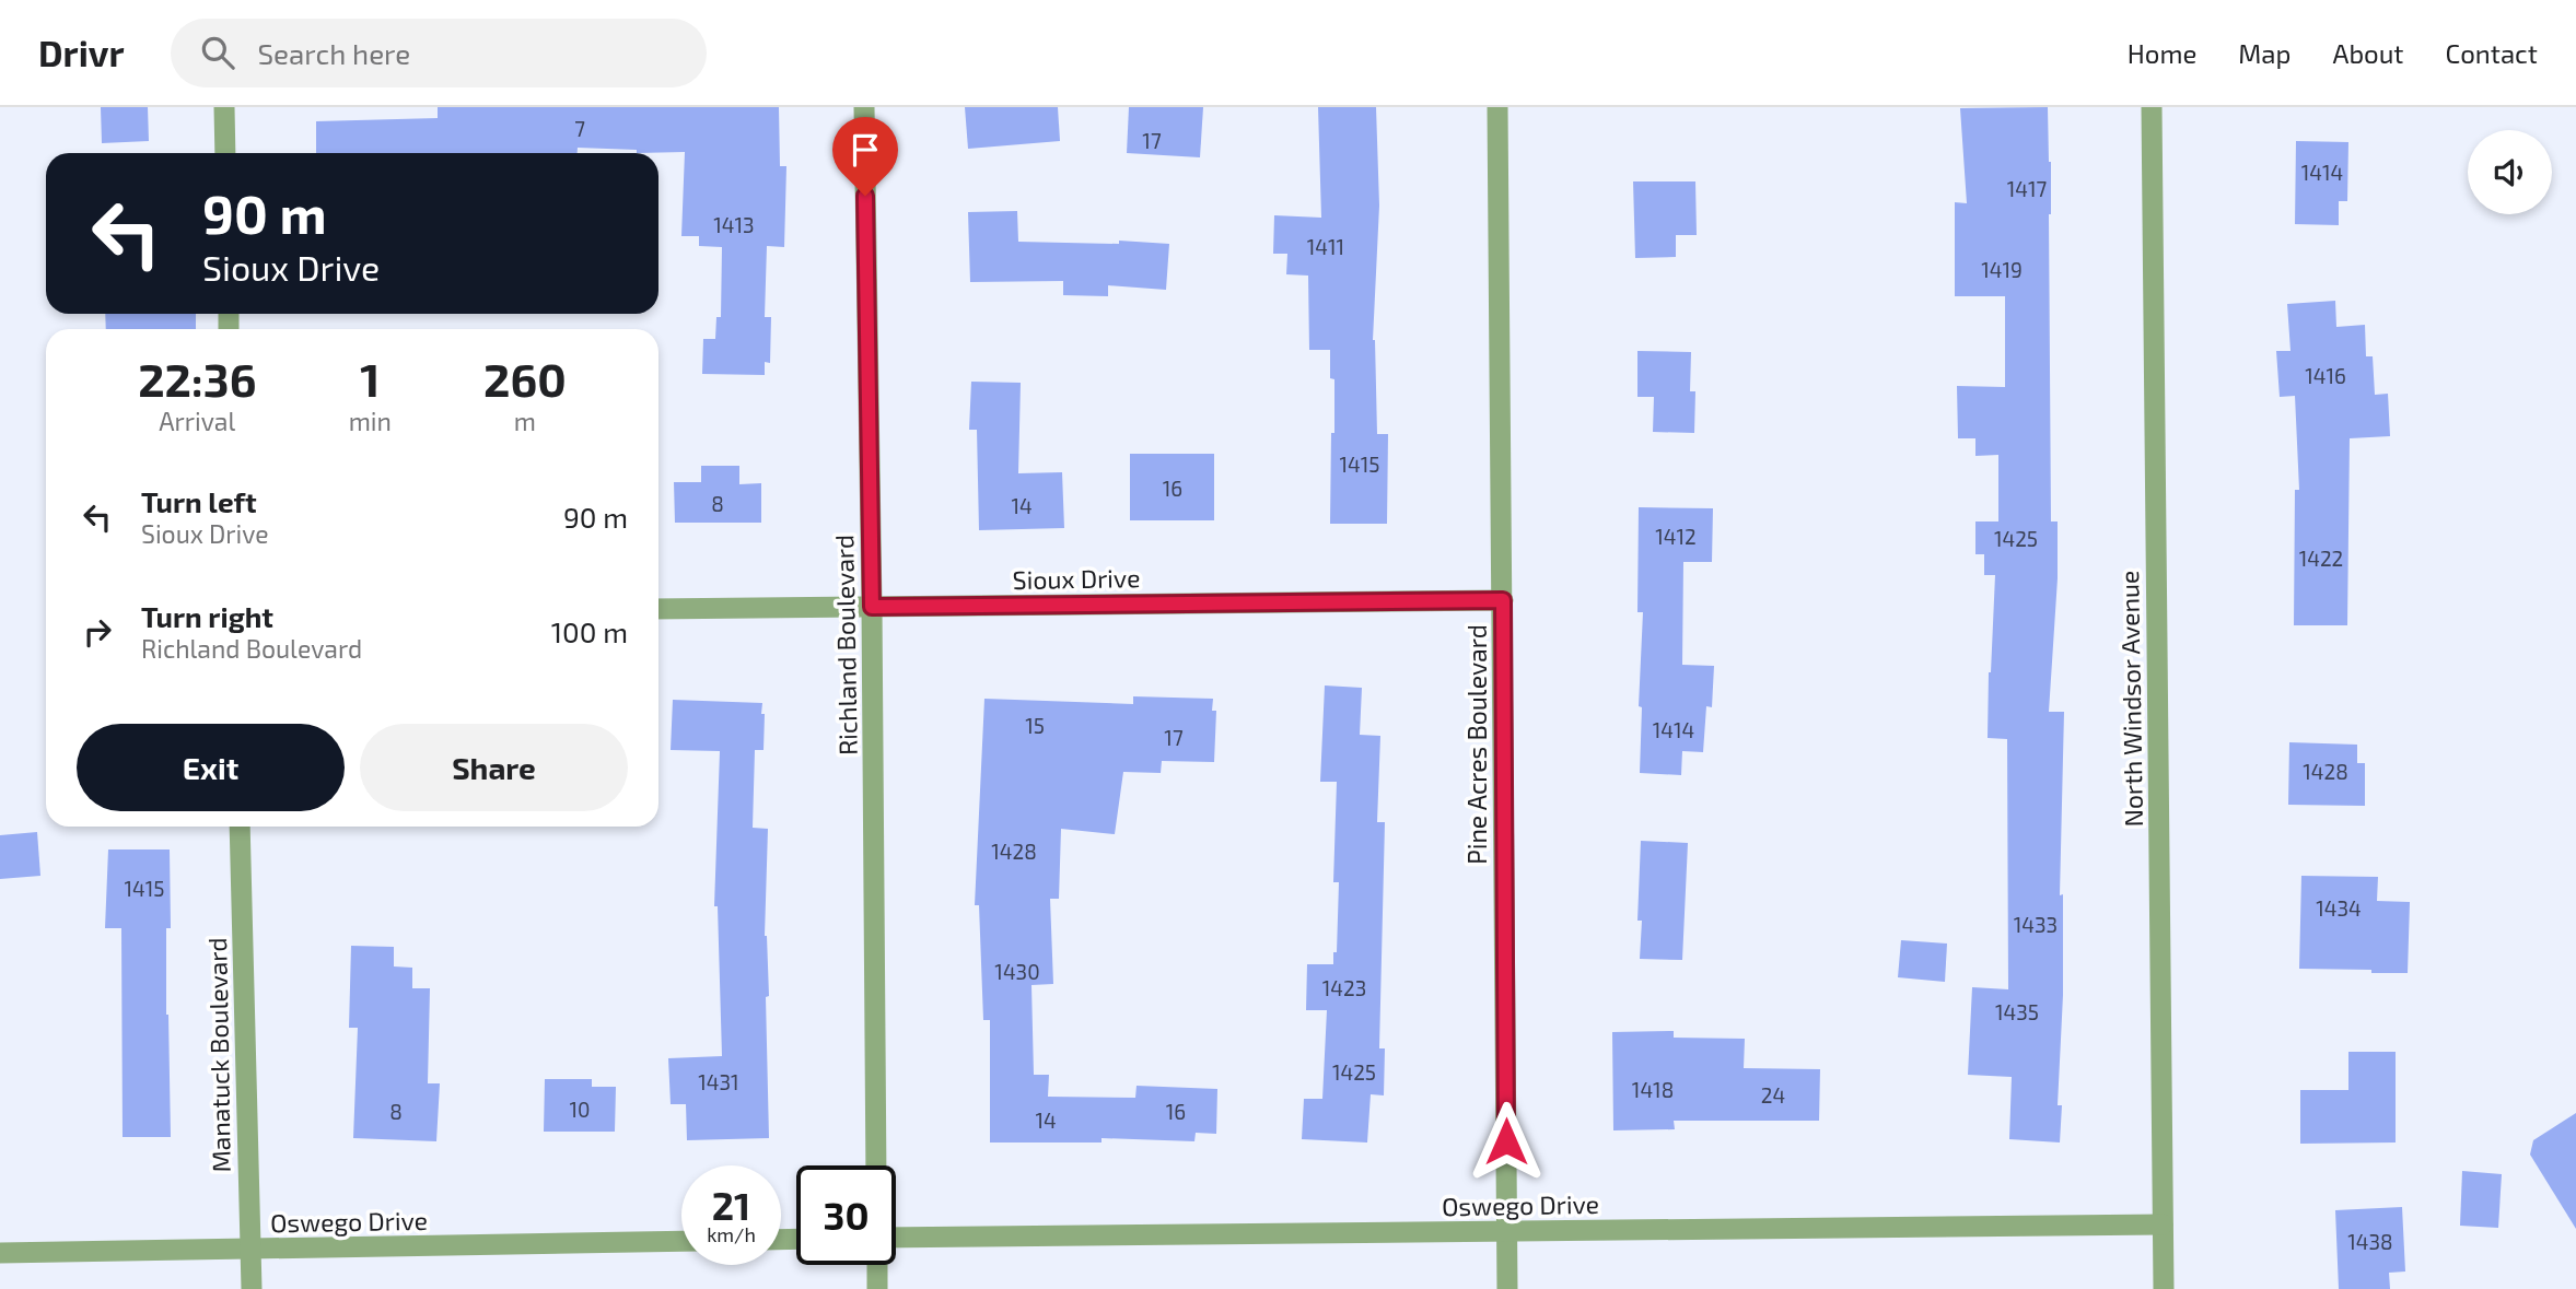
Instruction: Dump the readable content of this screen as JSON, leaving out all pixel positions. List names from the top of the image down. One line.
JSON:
{"streets":{"street":["Sioux Drive","Richland Boulevard","North Windsor Avenue","Pine Acres Boulevard","Manatuck Boulevard","Oswego Drive"]},"crossings":[["Sioux Drive","Richland Boulevard"],["Sioux Drive","Pine Acres Boulevard"],["North Windsor Avenue","Oswego Drive"],["Pine Acres Boulevard","Oswego Drive"],["Manatuck Boulevard","Oswego Drive"]],"house_numbers":["7","17","1414","1417","1413","1411","1419","1416","1415","16","8","14","1412","1425","1422","15","1414","17","1428","1428","1415","1434","1433","1430","1423","1435","1425","1431","1418","24","10","8","16","14","1438"],"page":{"header":"Drivr","search":"Search here","nav":["Home","Map","About","Contact"],"turn":["90 m","Sioux Drive"],"eta":["22:36","Arrival","1","min","260","m"],"list":[{"name":"Turn left","note":"Sioux Drive","value":"90 m"},{"name":"Turn right","note":"Richland Boulevard","value":"100 m"}],"buttons":["Exit","Share"],"speed":"21 km/h","limit":"30"}}
